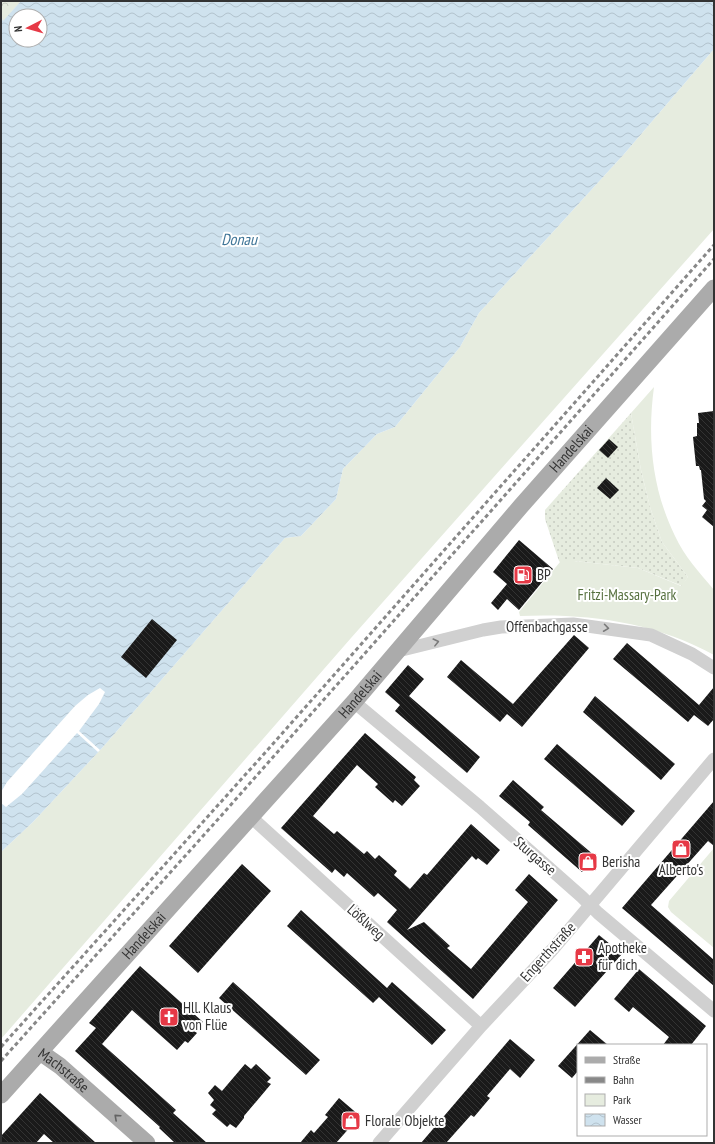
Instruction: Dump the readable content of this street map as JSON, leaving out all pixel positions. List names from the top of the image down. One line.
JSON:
{"streets":{"main road":["Handelskai","Machstraße"],"street":["Offenbachgasse","Sturgasse","Lößlweg","Engerthstraße"]},"crossings":[["Handelskai","Offenbachgasse"],["Handelskai","Sturgasse"],["Handelskai","Lößlweg"],["Handelskai","Machstraße"],["Sturgasse","Engerthstraße"],["Lößlweg","Engerthstraße"]],"one_way":["Offenbachgasse"],"water":["Donau"],"parks":["Fritzi-Massary-Park"],"places":{"fuel station":["BP"],"shop":["Alberto's","Berisha","Florale Objekte"],"pharmacy":["Apotheke für dich"],"church":["Hll. Klaus von Flüe"]},"legend":["Straße","Bahn","Park","Wasser"],"north":"left"}
